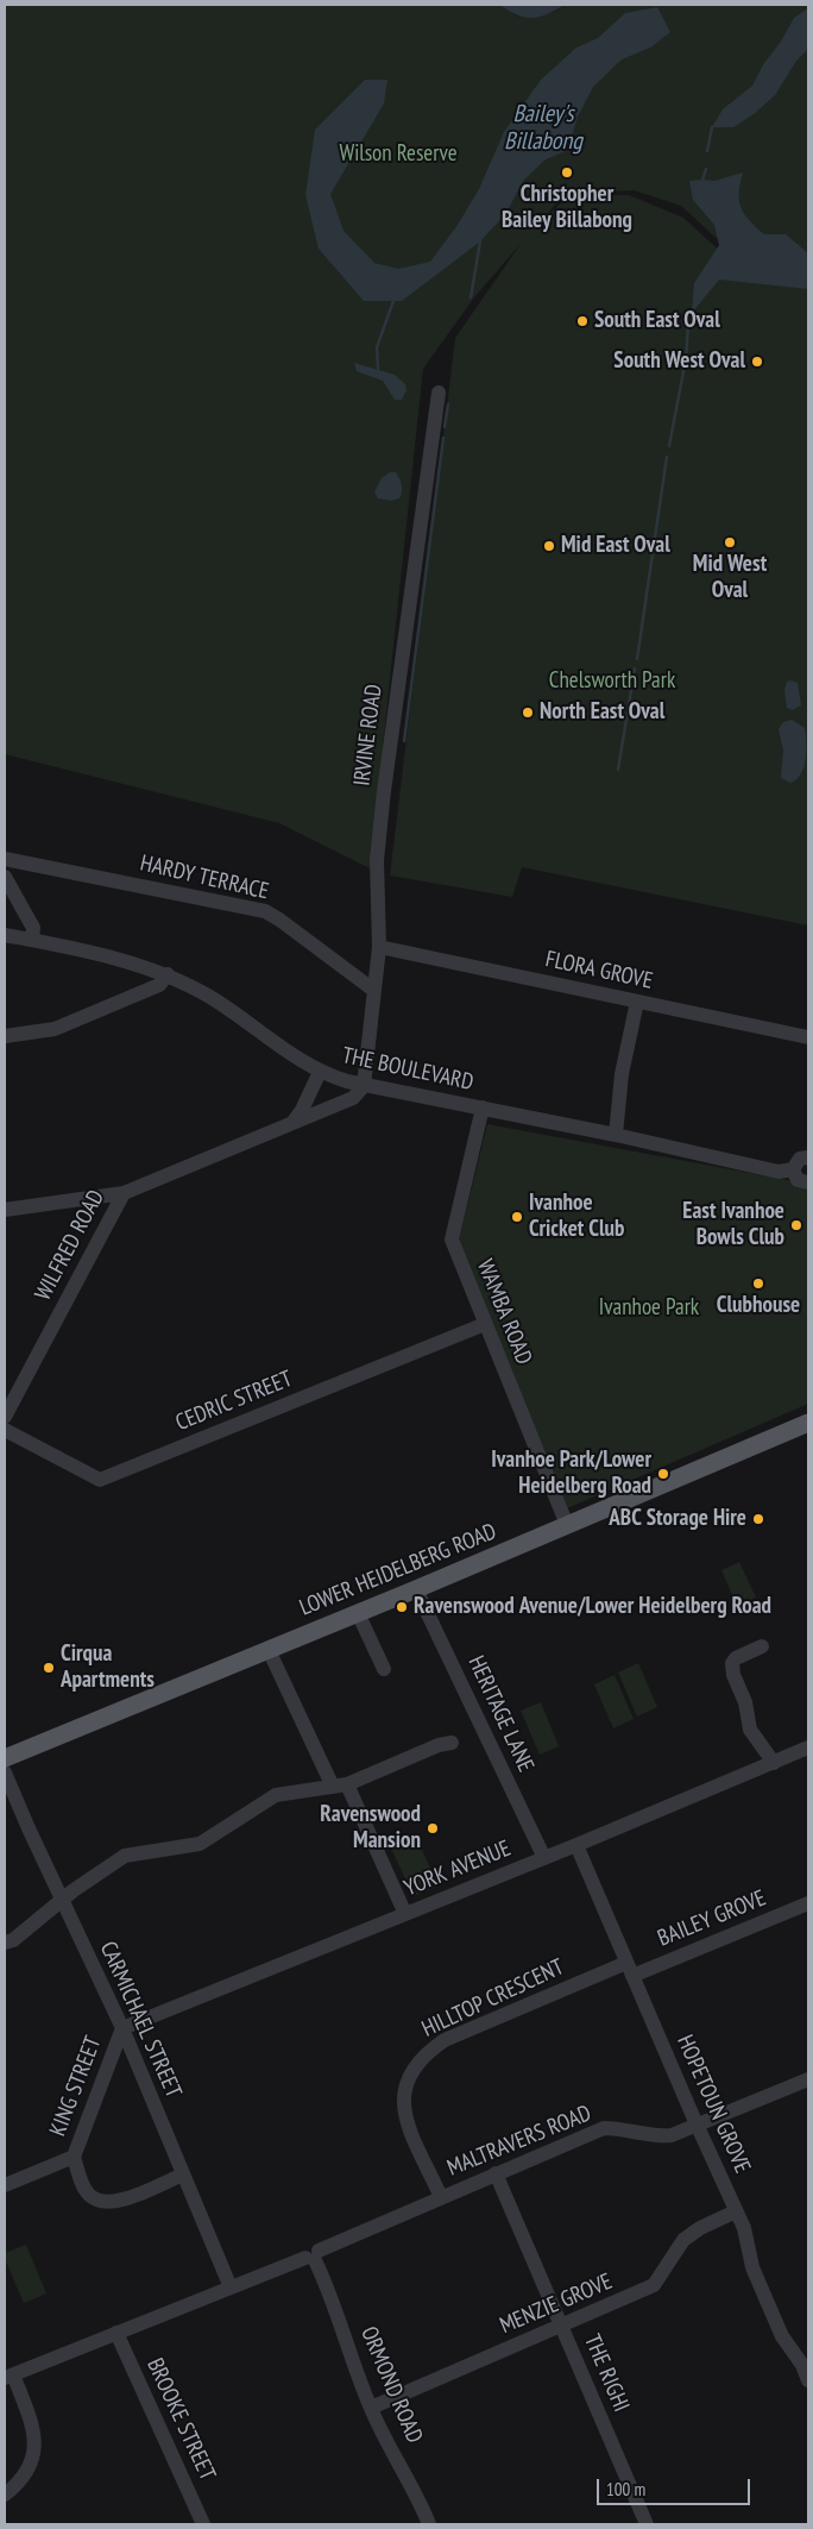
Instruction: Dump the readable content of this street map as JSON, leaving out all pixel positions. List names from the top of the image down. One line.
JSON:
{"streets":{"main road":["LOWER HEIDELBERG ROAD"],"street":["IRVINE ROAD","HARDY TERRACE","FLORA GROVE","THE BOULEVARD","WILFRED ROAD","WAMBA ROAD","CEDRIC STREET","HERITAGE LANE","YORK AVENUE","BAILEY GROVE","HILLTOP CRESCENT","CARMICHAEL STREET","KING STREET","HOPETOUN GROVE","MALTRAVERS ROAD","MENZIE GROVE","THE RIGHI","ORMOND ROAD","BROOKE STREET"]},"crossings":[["IRVINE ROAD","HARDY TERRACE"],["IRVINE ROAD","FLORA GROVE"],["IRVINE ROAD","THE BOULEVARD"],["IRVINE ROAD","WILFRED ROAD"],["THE BOULEVARD","WILFRED ROAD"],["THE BOULEVARD","WAMBA ROAD"],["WAMBA ROAD","CEDRIC STREET"],["WAMBA ROAD","LOWER HEIDELBERG ROAD"],["LOWER HEIDELBERG ROAD","HERITAGE LANE"],["HERITAGE LANE","YORK AVENUE"],["YORK AVENUE","CARMICHAEL STREET"],["YORK AVENUE","KING STREET"],["YORK AVENUE","HOPETOUN GROVE"],["BAILEY GROVE","HILLTOP CRESCENT"],["BAILEY GROVE","HOPETOUN GROVE"],["HILLTOP CRESCENT","HOPETOUN GROVE"],["HILLTOP CRESCENT","MALTRAVERS ROAD"],["CARMICHAEL STREET","KING STREET"],["CARMICHAEL STREET","MALTRAVERS ROAD"],["HOPETOUN GROVE","MALTRAVERS ROAD"],["HOPETOUN GROVE","MENZIE GROVE"],["MALTRAVERS ROAD","THE RIGHI"],["MALTRAVERS ROAD","ORMOND ROAD"],["MALTRAVERS ROAD","BROOKE STREET"],["MENZIE GROVE","THE RIGHI"],["MENZIE GROVE","ORMOND ROAD"]],"water":["Bailey's Billabong"],"parks":["Wilson Reserve","Chelsworth Park","Ivanhoe Park"],"places":["Christopher Bailey Billabong","South East Oval","South West Oval","Mid West Oval","Mid East Oval","North East Oval","Ivanhoe Cricket Club","East Ivanhoe Bowls Club","Clubhouse","Ivanhoe Park/Lower Heidelberg Road","ABC Storage Hire","Ravenswood Avenue/Lower Heidelberg Road","Cirqua Apartments","Ravenswood Mansion"],"scale_bar":"100 m"}
